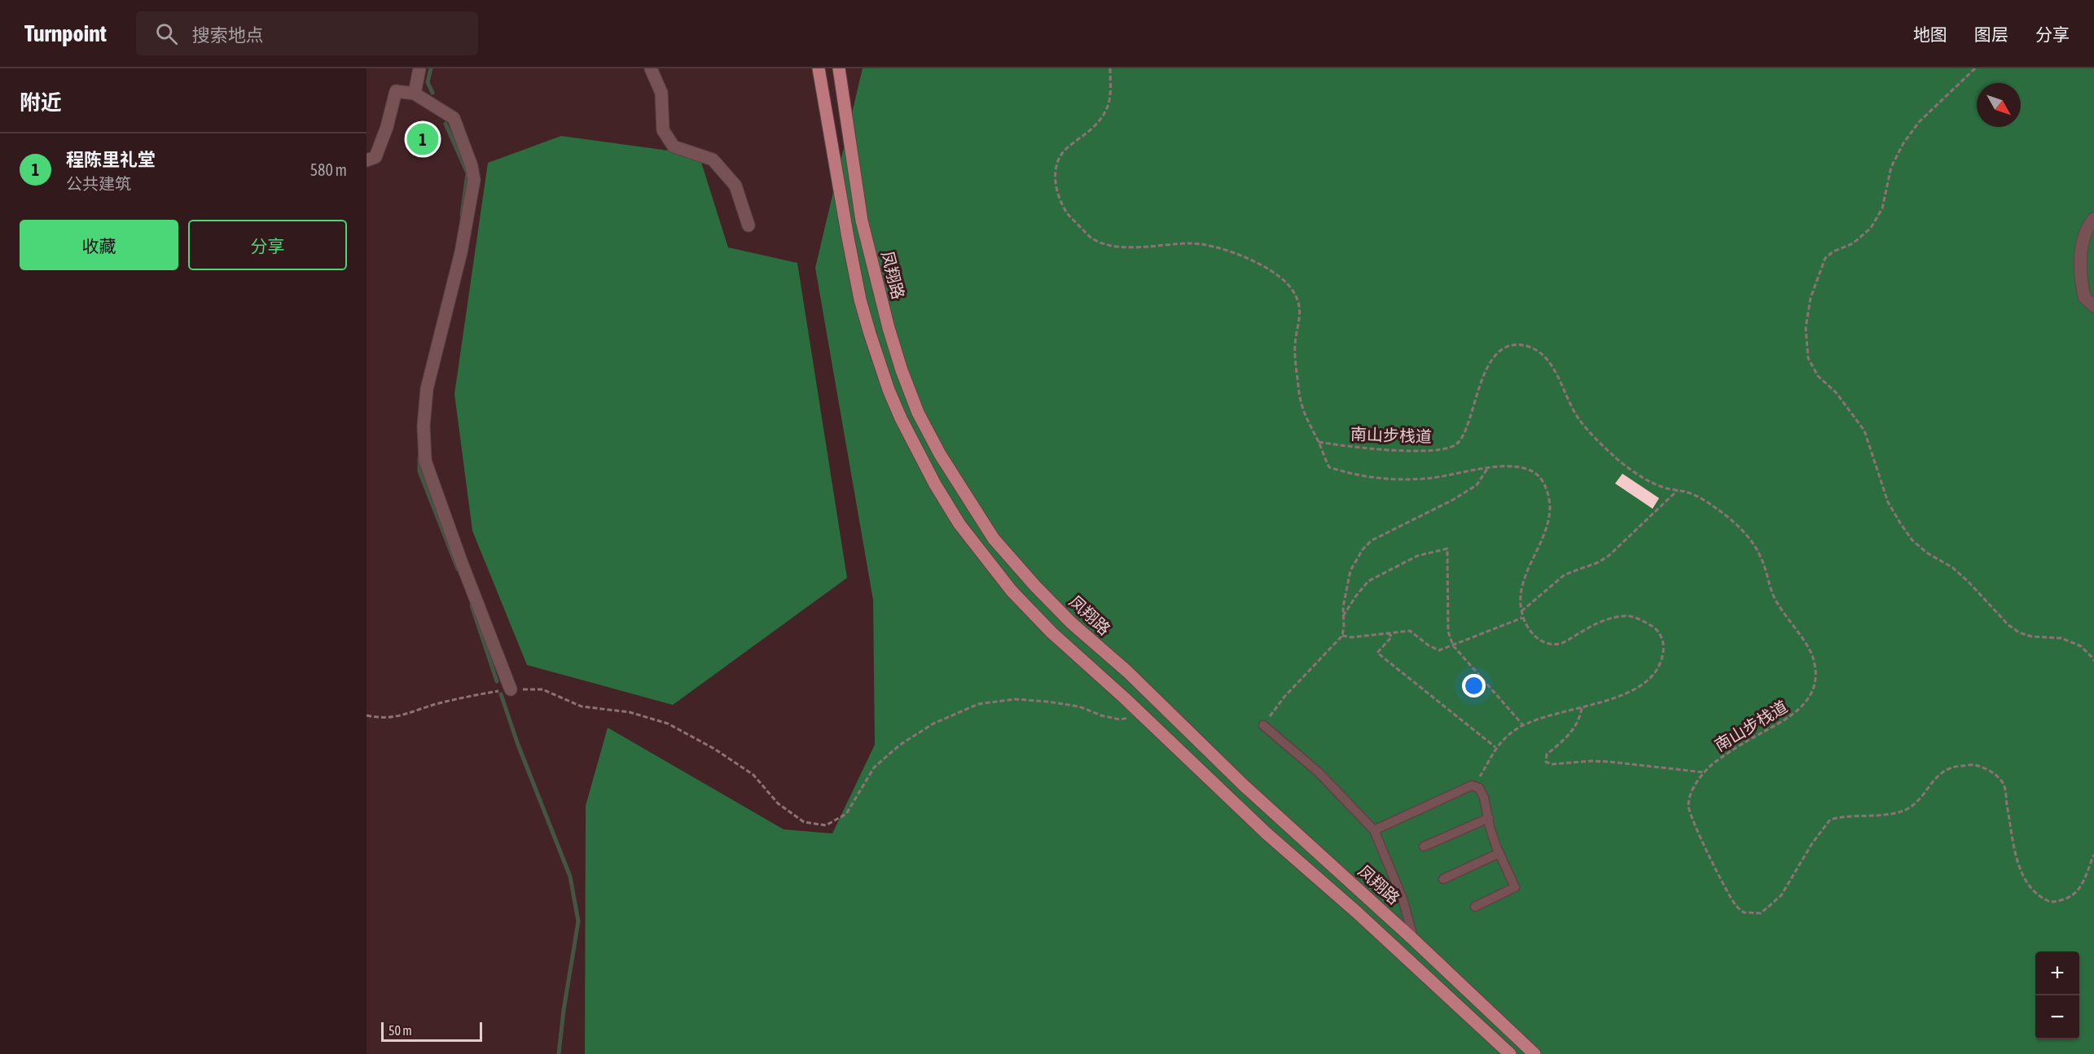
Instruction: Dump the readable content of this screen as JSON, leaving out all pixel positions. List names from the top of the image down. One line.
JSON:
{"streets":{"main road":["凤翔路"],"path":["南山步栈道"]},"scale_bar":"50 m","north":"bottom right","page":{"header":"Turnpoint","search":"搜索地点","nav":["地图","图层","分享"],"heading":"附近","pins":"1","list":[{"mark":"1","name":"程陈里礼堂","note":"公共建筑","value":"580 m"}],"buttons":["收藏","分享"],"map_buttons":["+","−"],"scale":"50 m"}}
